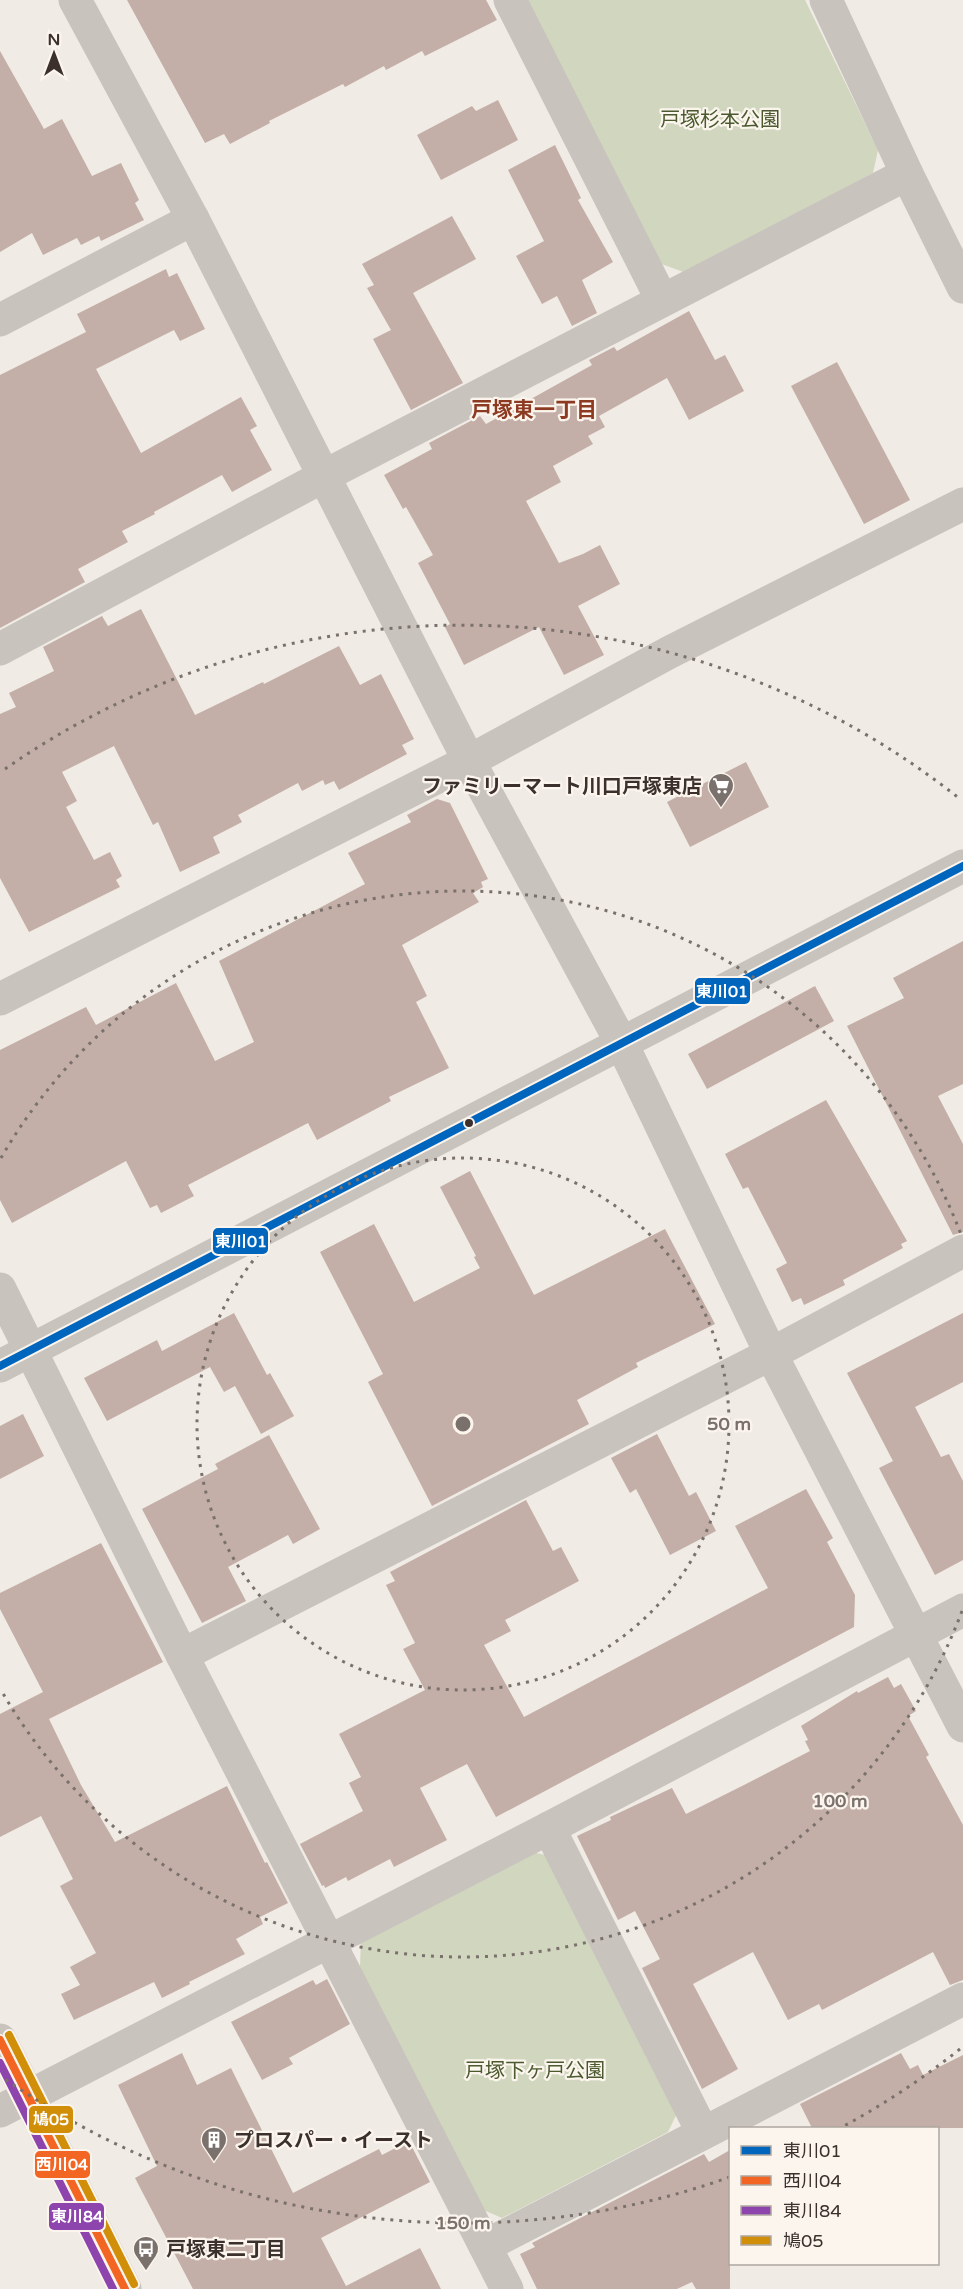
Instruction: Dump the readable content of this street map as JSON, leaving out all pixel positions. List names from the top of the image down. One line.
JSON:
{"districts":["戸塚東一丁目"],"parks":["戸塚杉本公園","戸塚下ヶ戸公園"],"places":{"supermarket":["ファミリーマート川口戸塚東店"],"building":["プロスパー・イースト"],"bus stop":["戸塚東二丁目"]},"lines":["transit line 東川01","transit line 鳩05","transit line 西川04","transit line 東川84"],"legend":["東川01","西川04","東川84","鳩05"],"north":"top","rings":["50 m","100 m","150 m"]}
